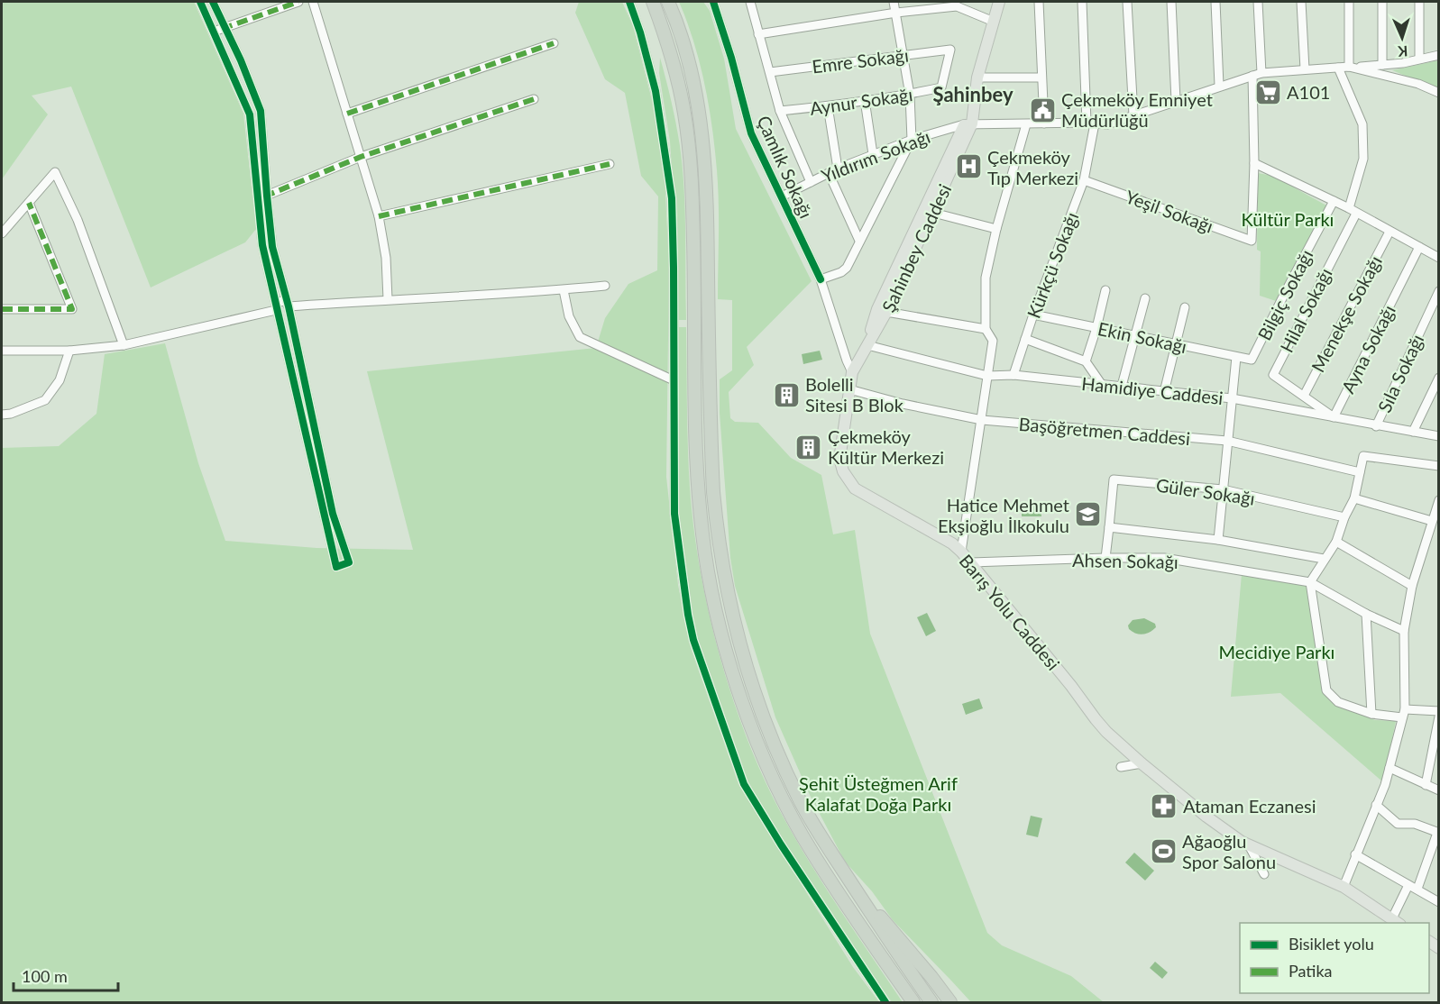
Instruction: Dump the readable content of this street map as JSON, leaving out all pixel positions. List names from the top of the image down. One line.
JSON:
{"streets":{"main road":["Şahinbey Caddesi","Barış Yolu Caddesi"],"street":["Emre Sokağı","Aynur Sokağı","Yıldırım Sokağı","Çamlık Sokağı","Yeşil Sokağı","Kürkçü Sokağı","Bilgiç Sokağı","Hilal Sokağı","Menekşe Sokağı","Ekin Sokağı","Ayna Sokağı","Sıla Sokağı","Hamidiye Caddesi","Başöğretmen Caddesi","Güler Sokağı","Ahsen Sokağı"]},"crossings":[["Emre Sokağı","Aynur Sokağı"],["Yıldırım Sokağı","Çamlık Sokağı"],["Yıldırım Sokağı","Yeşil Sokağı"],["Yıldırım Sokağı","Şahinbey Caddesi"],["Yıldırım Sokağı","Kürkçü Sokağı"],["Çamlık Sokağı","Şahinbey Caddesi"],["Yeşil Sokağı","Kürkçü Sokağı"],["Şahinbey Caddesi","Hamidiye Caddesi"],["Şahinbey Caddesi","Başöğretmen Caddesi"],["Şahinbey Caddesi","Barış Yolu Caddesi"],["Kürkçü Sokağı","Ekin Sokağı"],["Kürkçü Sokağı","Hamidiye Caddesi"],["Bilgiç Sokağı","Ekin Sokağı"],["Hilal Sokağı","Menekşe Sokağı"],["Hilal Sokağı","Ayna Sokağı"],["Menekşe Sokağı","Ayna Sokağı"],["Ayna Sokağı","Hamidiye Caddesi"],["Sıla Sokağı","Hamidiye Caddesi"],["Ahsen Sokağı","Barış Yolu Caddesi"]],"districts":["Şahinbey"],"parks":["Kültür Parkı","Mecidiye Parkı","Şehit Üsteğmen Arif Kalafat Doğa Parkı"],"places":{"supermarket":["A101"],"public building":["Çekmeköy Emniyet Müdürlüğü"],"hospital":["Çekmeköy Tıp Merkezi"],"building":["Bolelli Sitesi B Blok","Çekmeköy Kültür Merkezi"],"school or university":["Hatice Mehmet Ekşioğlu İlkokulu"],"pharmacy":["Ataman Eczanesi"],"sports":["Ağaoğlu Spor Salonu"]},"legend":["Bisiklet yolu","Patika"],"scale_bar":"100 m","north":"bottom"}
